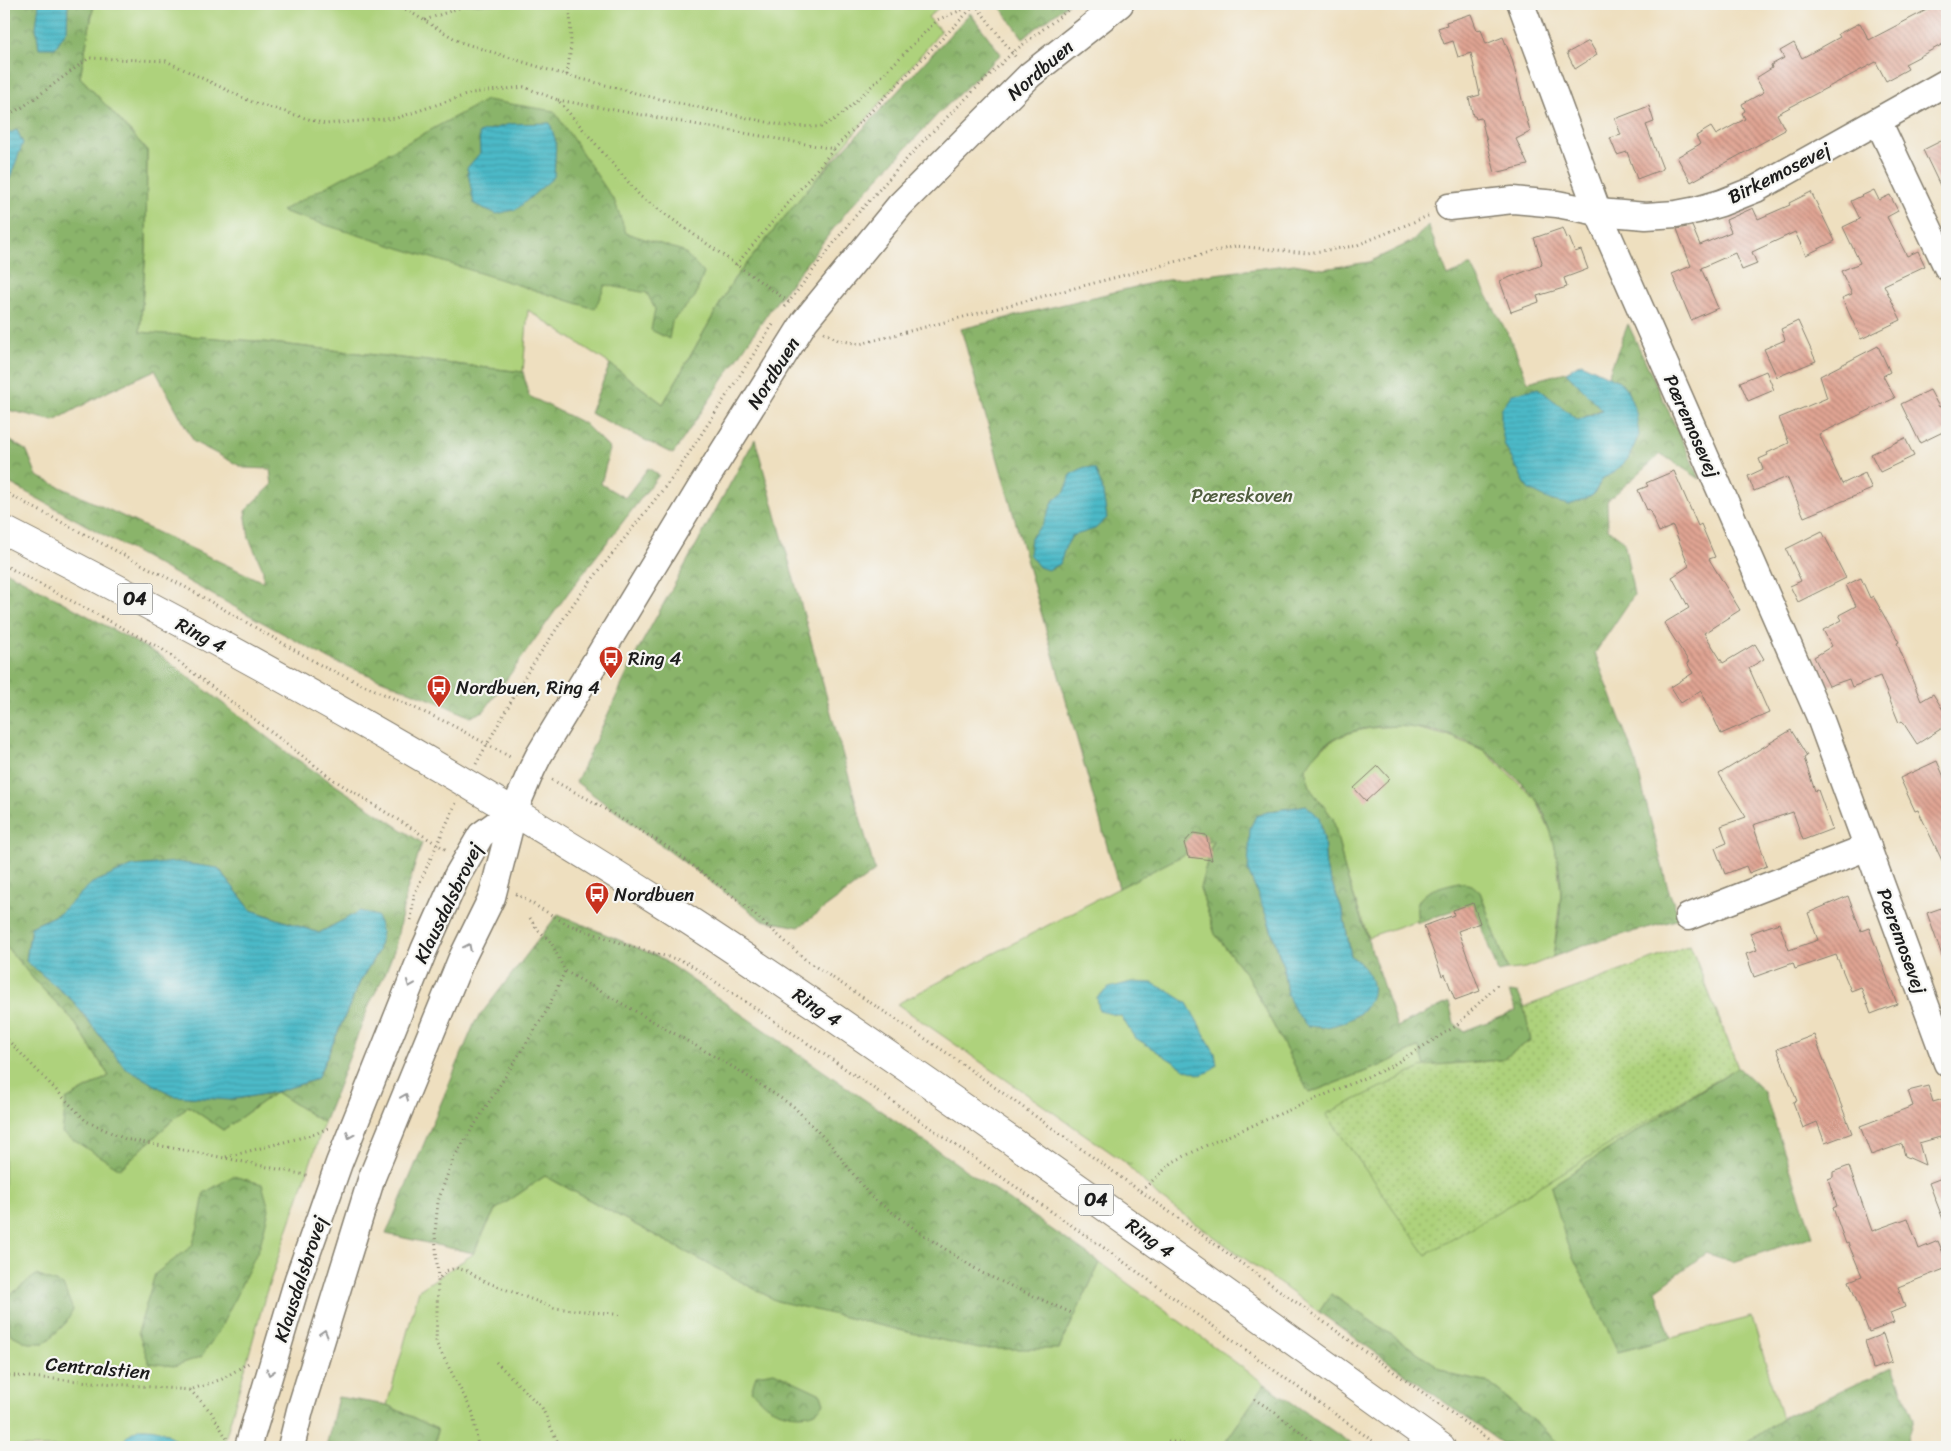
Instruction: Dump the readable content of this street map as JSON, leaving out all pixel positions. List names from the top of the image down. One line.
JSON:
{"streets":{"main road":["O4","Ring 4"],"street":["Nordbuen","Birkemosevej","Pæremosevej","Klausdalsbrovej"],"path":["Centralstien"]},"crossings":[["Nordbuen","Ring 4"],["Nordbuen","Klausdalsbrovej"],["Birkemosevej","Pæremosevej"],["Ring 4","Klausdalsbrovej"]],"parks":["Pæreskoven"],"places":{"bus stop":["Ring 4","Nordbuen, Ring 4","Nordbuen"]}}
